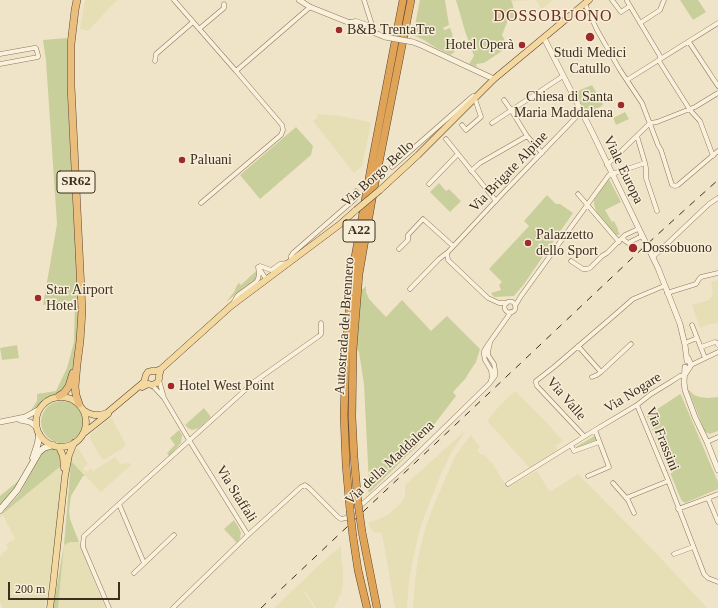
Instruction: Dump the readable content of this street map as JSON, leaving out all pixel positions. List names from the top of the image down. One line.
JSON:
{"streets":{"highway":["SR62","A22","Autostrada del Brennero"],"main road":["Via Borgo Bello"],"street":["Viale Europa","Via Brigate Alpine","Via Nogare","Via Valle","Via Frassini","Via della Maddalena","Via Staffali"]},"crossings":[["Viale Europa","Via Brigate Alpine"],["Viale Europa","Via Borgo Bello"],["Viale Europa","Via Nogare"],["Viale Europa","Via Valle"],["Viale Europa","Via della Maddalena"],["Via Borgo Bello","SR62"],["Via Borgo Bello","Via Staffali"],["Via Nogare","Via Valle"],["Via Nogare","Via Frassini"],["Via della Maddalena","Via Staffali"]],"districts":["DOSSOBUONO"],"places":["B&B TrentaTre","Studi Medici Catullo","Hotel Operà","Chiesa di Santa Maria Maddalena","Paluani","Palazzetto dello Sport","Dossobuono","Star Airport Hotel","Hotel West Point"],"scale_bar":"200 m"}
